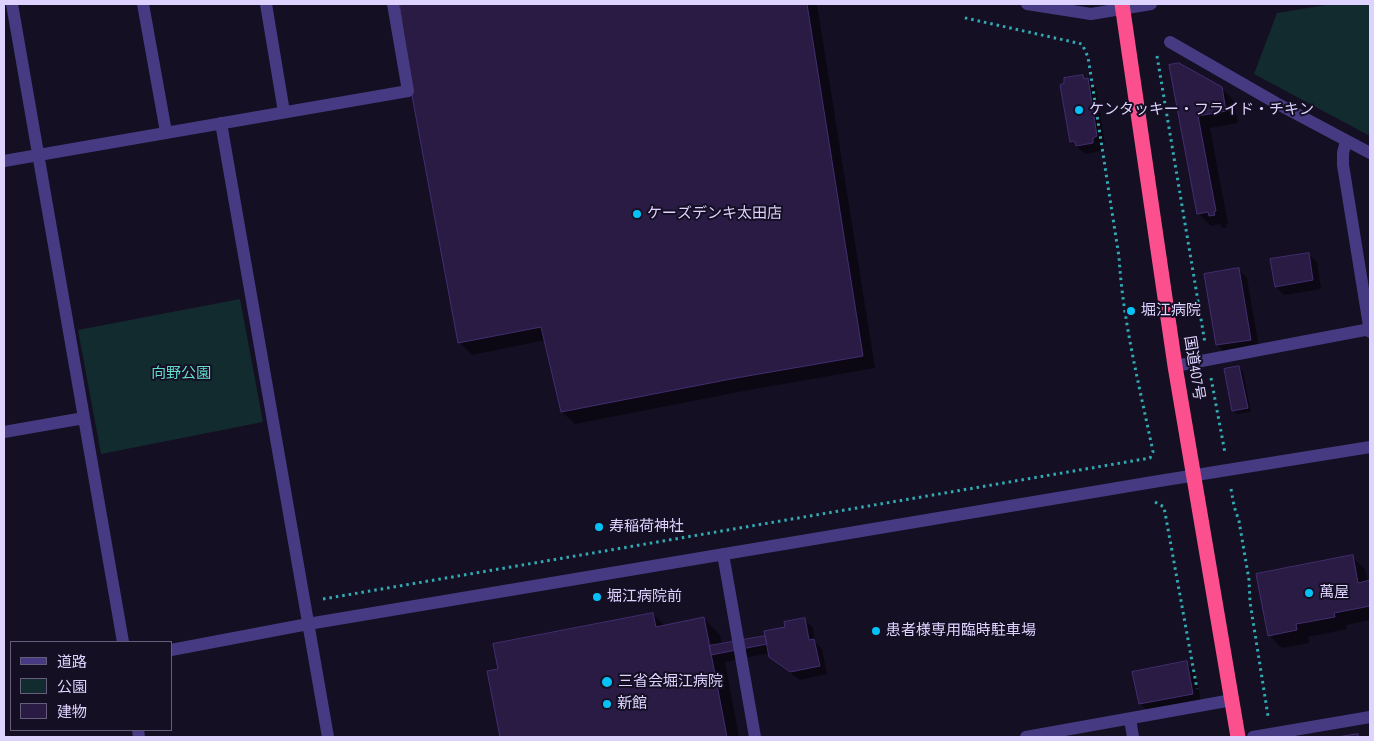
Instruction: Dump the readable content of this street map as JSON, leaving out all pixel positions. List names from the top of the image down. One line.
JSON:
{"streets":{"highway":["国道407号"]},"parks":["向野公園"],"places":["ケンタッキー・フライド・チキン","ケーズデンキ太田店","堀江病院","寿稲荷神社","萬屋","堀江病院前","患者様専用臨時駐車場","三省会堀江病院","新館"],"legend":["道路","公園","建物"]}
